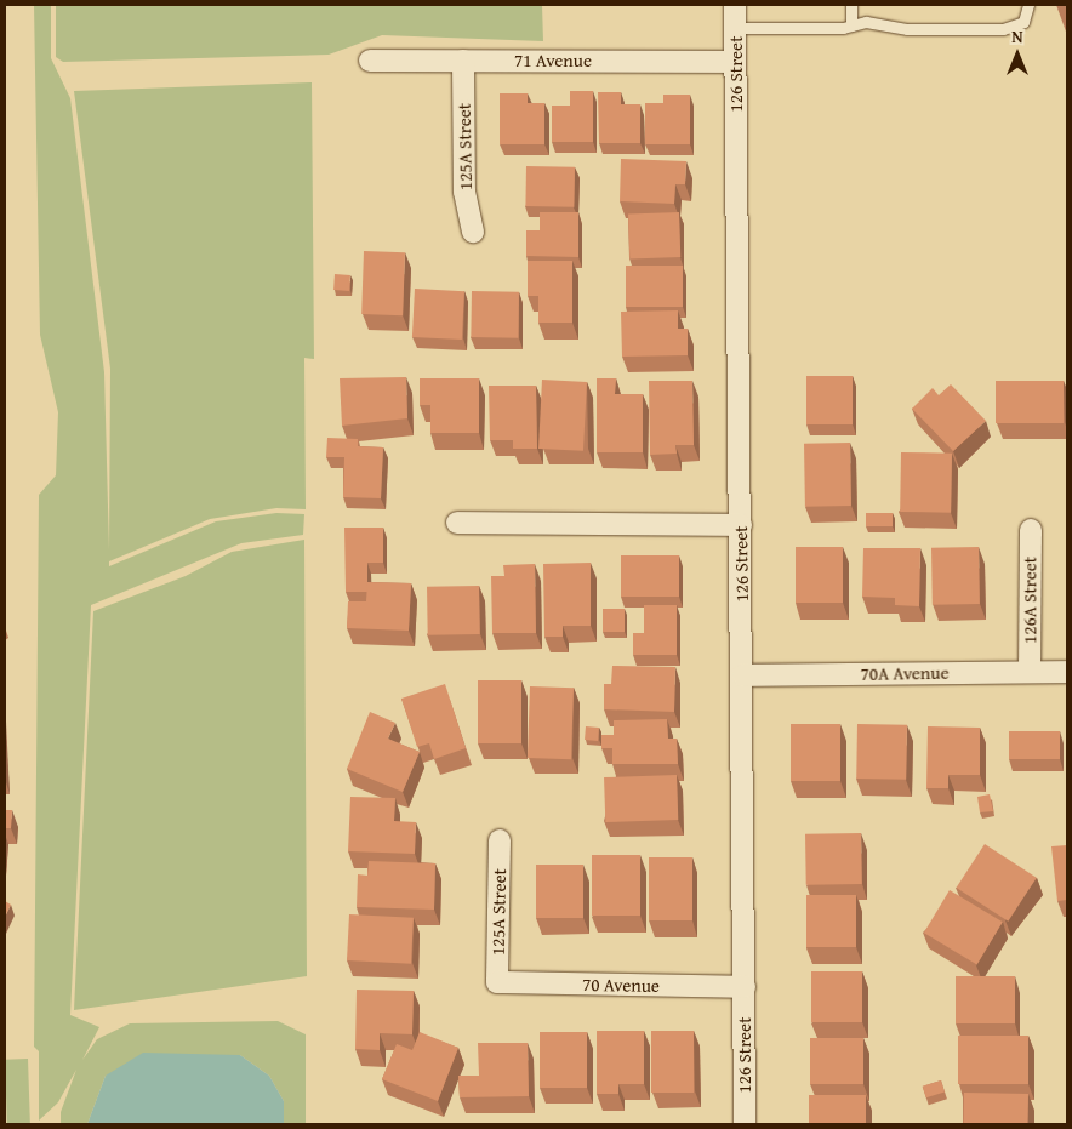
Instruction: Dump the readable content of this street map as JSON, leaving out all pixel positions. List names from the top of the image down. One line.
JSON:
{"streets":{"street":["71 Avenue","126 Street","125A Street","126A Street","70A Avenue","70 Avenue"]},"crossings":[["71 Avenue","126 Street"],["71 Avenue","125A Street"],["126 Street","70A Avenue"],["126 Street","70 Avenue"],["125A Street","70 Avenue"],["126A Street","70A Avenue"]],"north":"top"}
